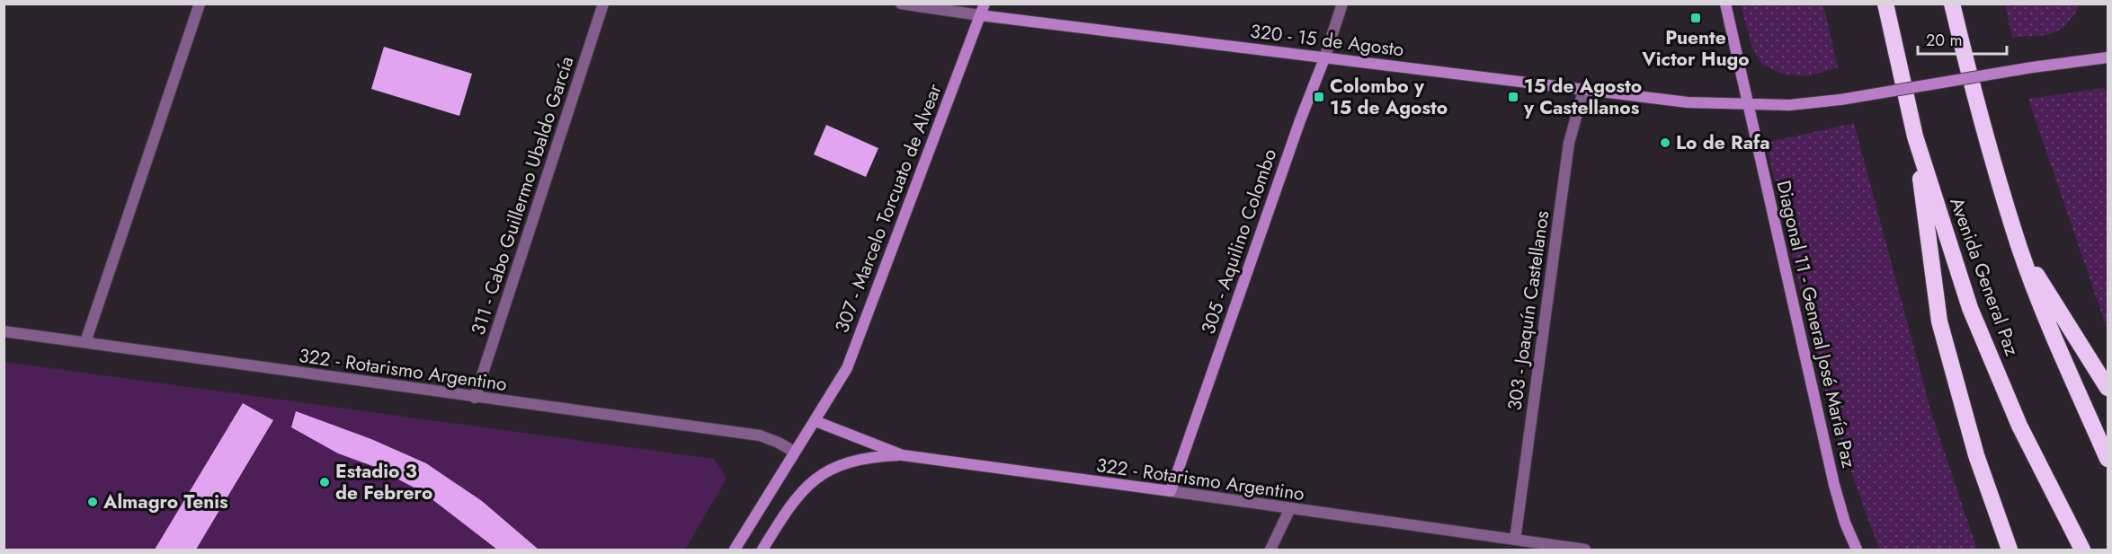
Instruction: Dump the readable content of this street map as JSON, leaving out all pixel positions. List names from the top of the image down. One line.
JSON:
{"streets":{"highway":["Avenida General Paz"],"street":["320 - 15 de Agosto","311 - Cabo Guillermo Ubaldo García","307 - Marcelo Torcuato de Alvear","305 - Aquilino Colombo","303 - Joaquín Castellanos","Diagonal 11 - General José María Paz","322 - Rotarismo Argentino"]},"crossings":[["320 - 15 de Agosto","307 - Marcelo Torcuato de Alvear"],["320 - 15 de Agosto","305 - Aquilino Colombo"],["320 - 15 de Agosto","303 - Joaquín Castellanos"],["320 - 15 de Agosto","Diagonal 11 - General José María Paz"],["311 - Cabo Guillermo Ubaldo García","322 - Rotarismo Argentino"],["307 - Marcelo Torcuato de Alvear","322 - Rotarismo Argentino"],["305 - Aquilino Colombo","322 - Rotarismo Argentino"],["303 - Joaquín Castellanos","322 - Rotarismo Argentino"]],"places":{"transit":["Puente Victor Hugo","Colombo y 15 de Agosto","15 de Agosto y Castellanos"],"other":["Lo de Rafa","Estadio 3 de Febrero","Almagro Tenis"]},"scale_bar":"20 m"}
